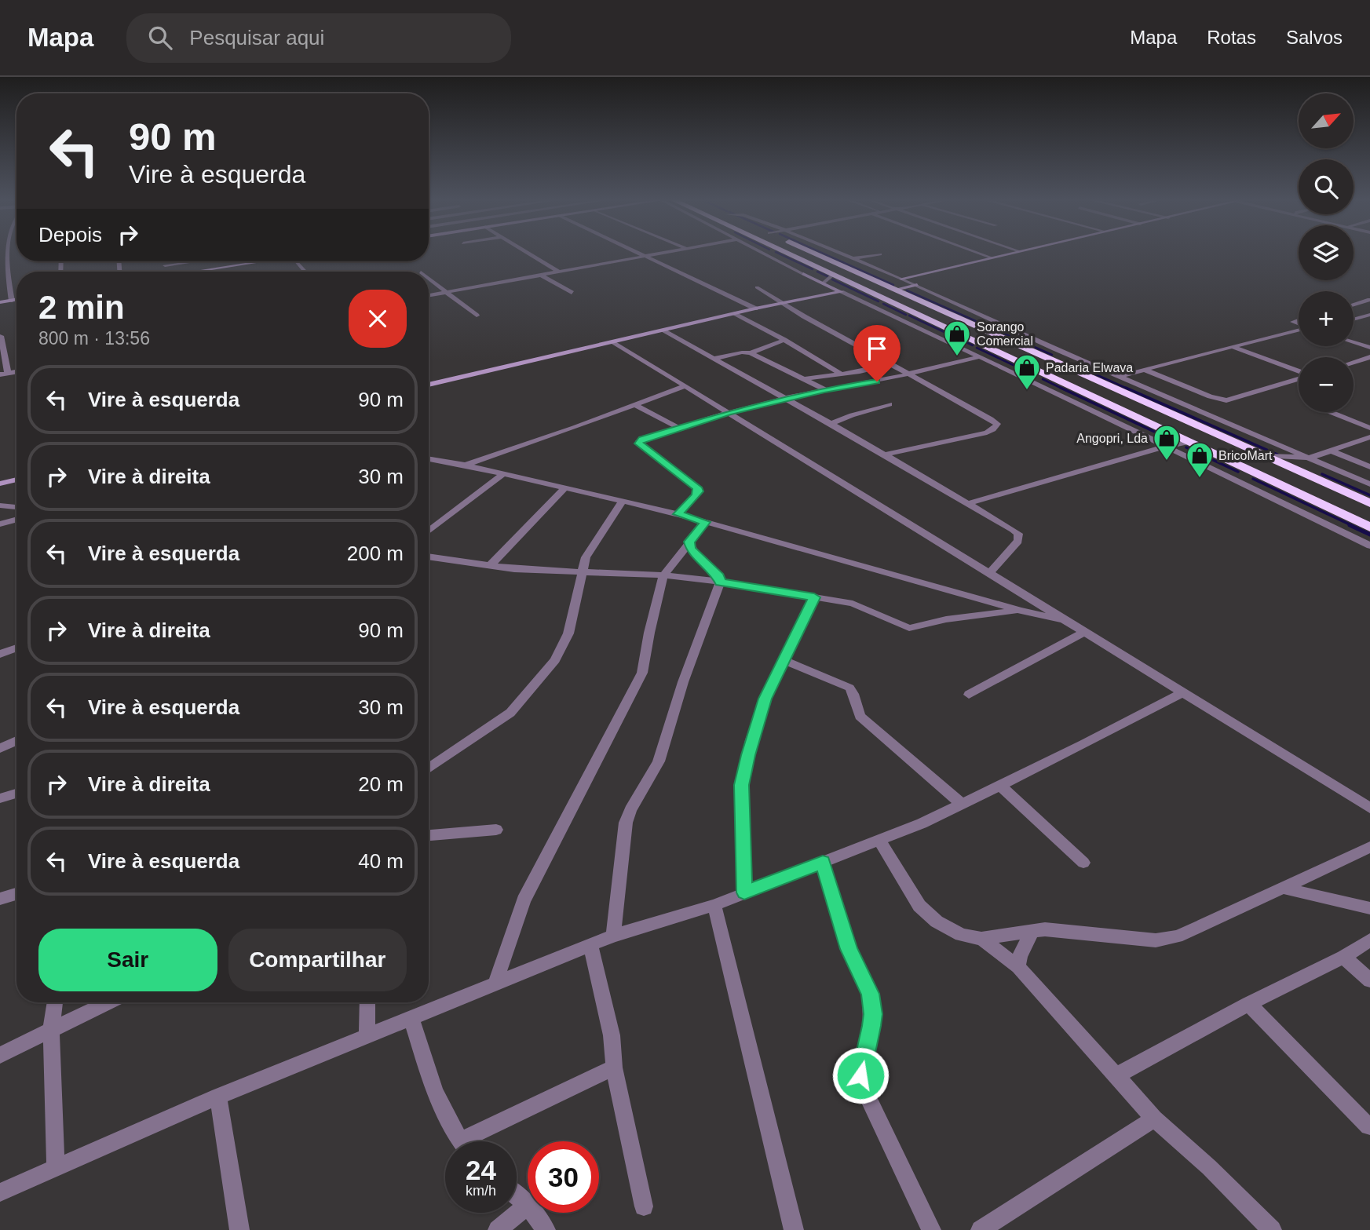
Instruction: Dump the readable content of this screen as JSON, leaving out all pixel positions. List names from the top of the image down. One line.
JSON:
{"places":{"shop":["Sorango Comercial","Padaria Elwava","Angopri, Lda","BricoMart"]},"north":"top right","page":{"header":"Mapa","search":"Pesquisar aqui","nav":["Mapa","Rotas","Salvos"],"map_buttons":["+","−"],"turn":["90 m","Vire à esquerda"],"then":"Depois","heading":["2 min","800 m · 13:56"],"list":[{"name":"Vire à esquerda","value":"90 m"},{"name":"Vire à direita","value":"30 m"},{"name":"Vire à esquerda","value":"200 m"},{"name":"Vire à direita","value":"90 m"},{"name":"Vire à esquerda","value":"30 m"},{"name":"Vire à direita","value":"20 m"},{"name":"Vire à esquerda","value":"40 m"}],"buttons":["Sair","Compartilhar"],"speed":"24 km/h","limit":"30"}}
